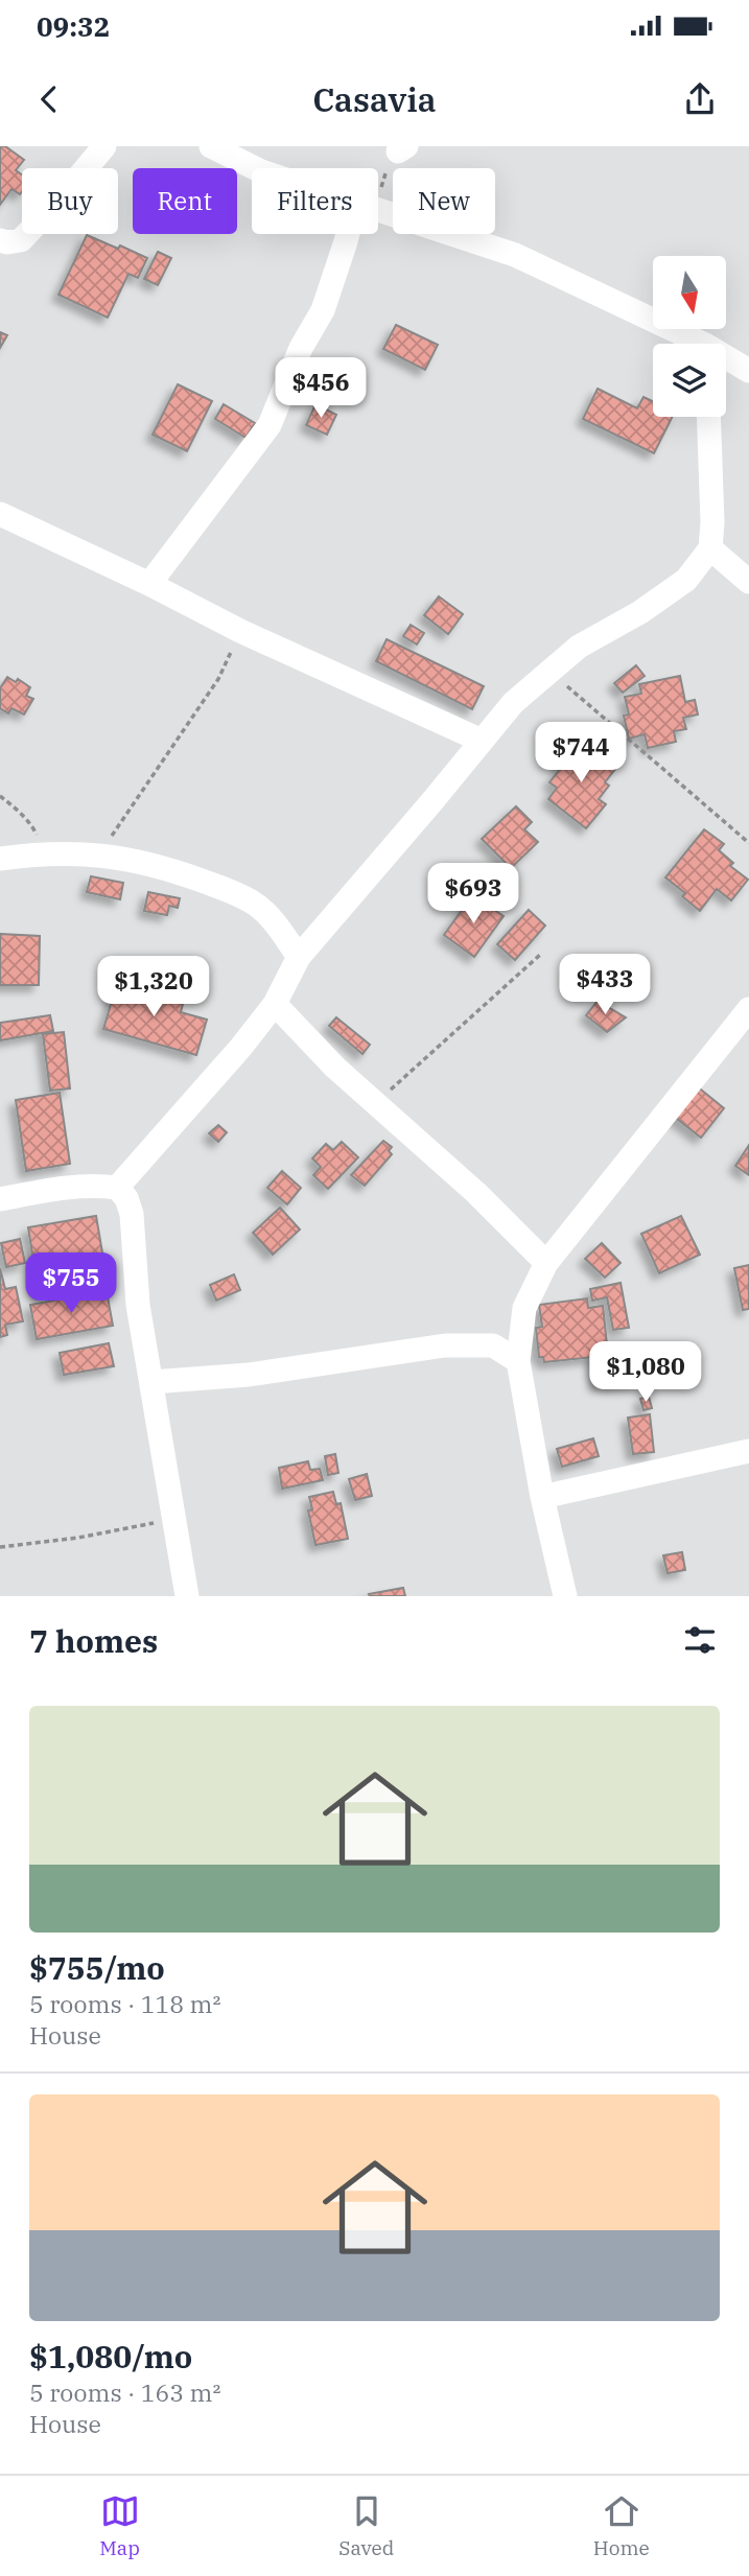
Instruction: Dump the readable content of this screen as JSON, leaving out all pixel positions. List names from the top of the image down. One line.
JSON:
{"north":"bottom","page":{"status":"09:32","header":"Casavia","chip":["Buy","Rent","Filters","New"],"price":["$456","$744","$693","$433","$1,320","$755","$1,080"],"heading":"7 homes","list":[{"name":"$755/mo","note":"5 rooms · 118 m² · House"},{"name":"$1,080/mo","note":"5 rooms · 163 m² · House"}],"tabs":["Map","Saved","Home"]}}
